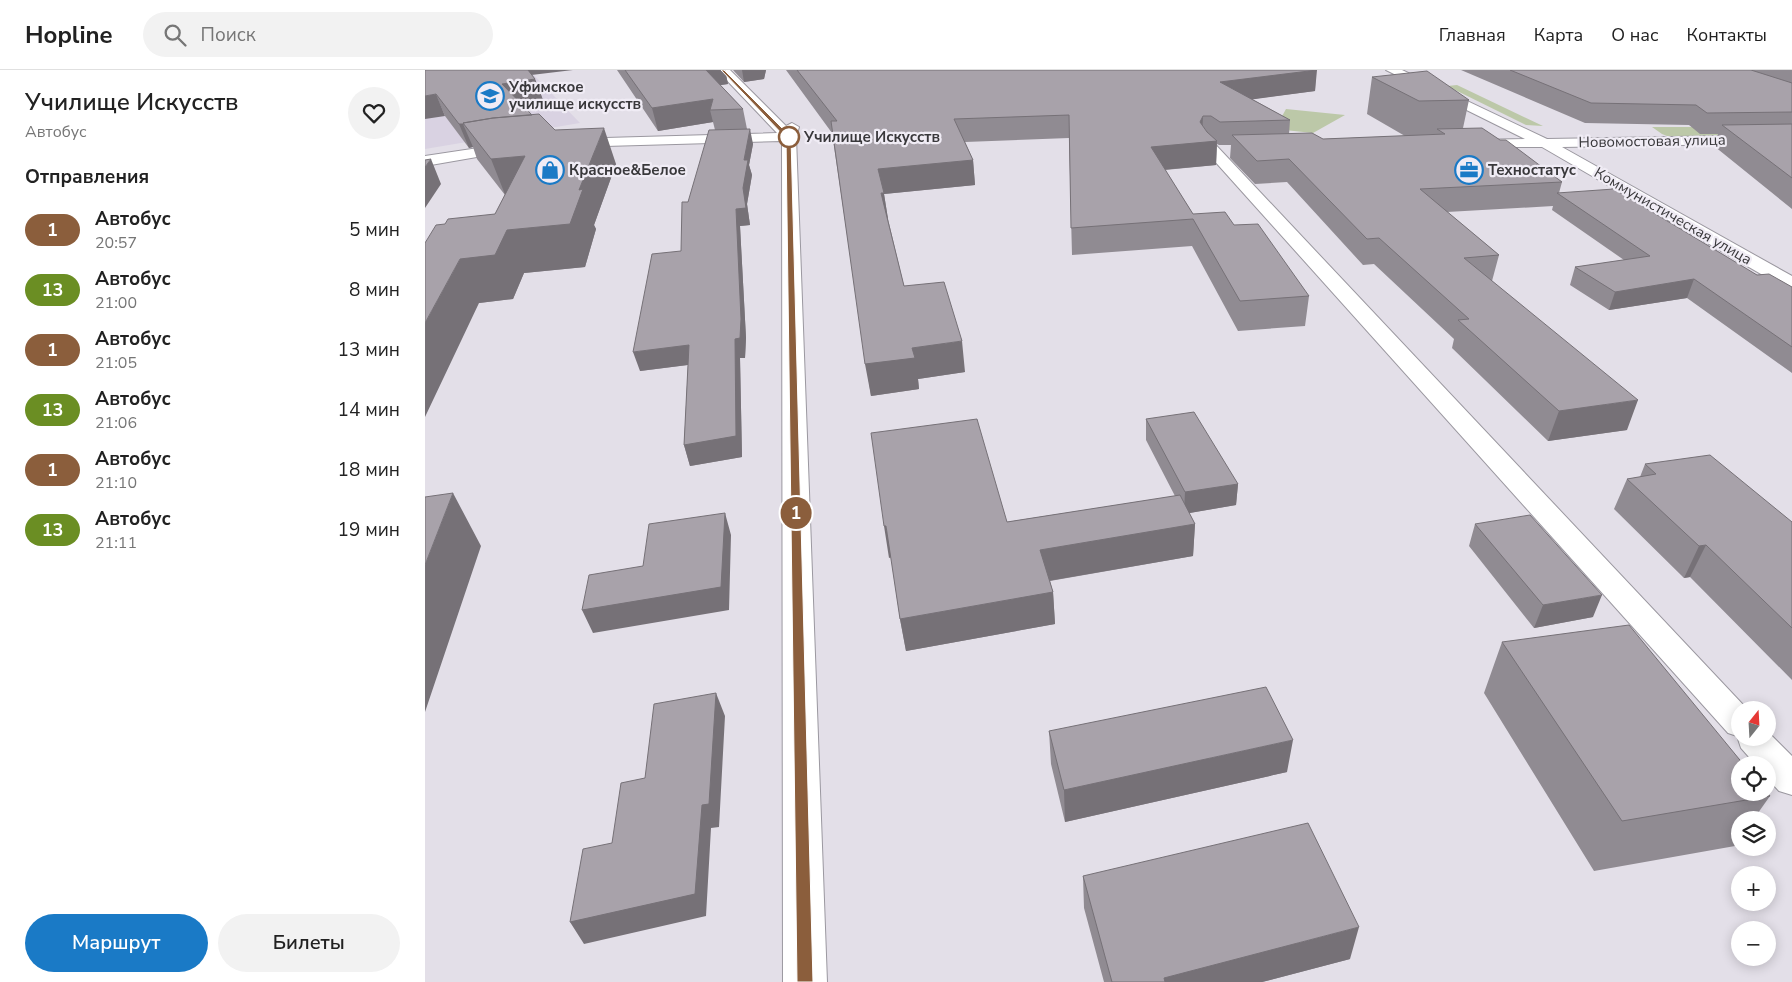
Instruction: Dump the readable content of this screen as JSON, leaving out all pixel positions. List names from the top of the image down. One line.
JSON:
{"streets":{"street":["Новомостовая улица","Коммунистическая улица"]},"crossings":[["Новомостовая улица","Коммунистическая улица"]],"places":{"school or university":["Уфимское училище искусств"],"other":["Училище Искусств"],"shop":["Красное&Белое"],"office":["Техностатус"]},"lines":["bus line 1"],"north":"top","page":{"header":"Hopline","search":"Поиск","nav":["Главная","Карта","О нас","Контакты"],"heading":[["Училище Искусств","Автобус"],"Отправления"],"on_map":"1","list":[{"mark":"1","name":"Автобус","note":"20:57","value":"5 мин"},{"mark":"13","name":"Автобус","note":"21:00","value":"8 мин"},{"mark":"1","name":"Автобус","note":"21:05","value":"13 мин"},{"mark":"13","name":"Автобус","note":"21:06","value":"14 мин"},{"mark":"1","name":"Автобус","note":"21:10","value":"18 мин"},{"mark":"13","name":"Автобус","note":"21:11","value":"19 мин"}],"map_buttons":["+","−"],"buttons":["Маршрут","Билеты"]}}
